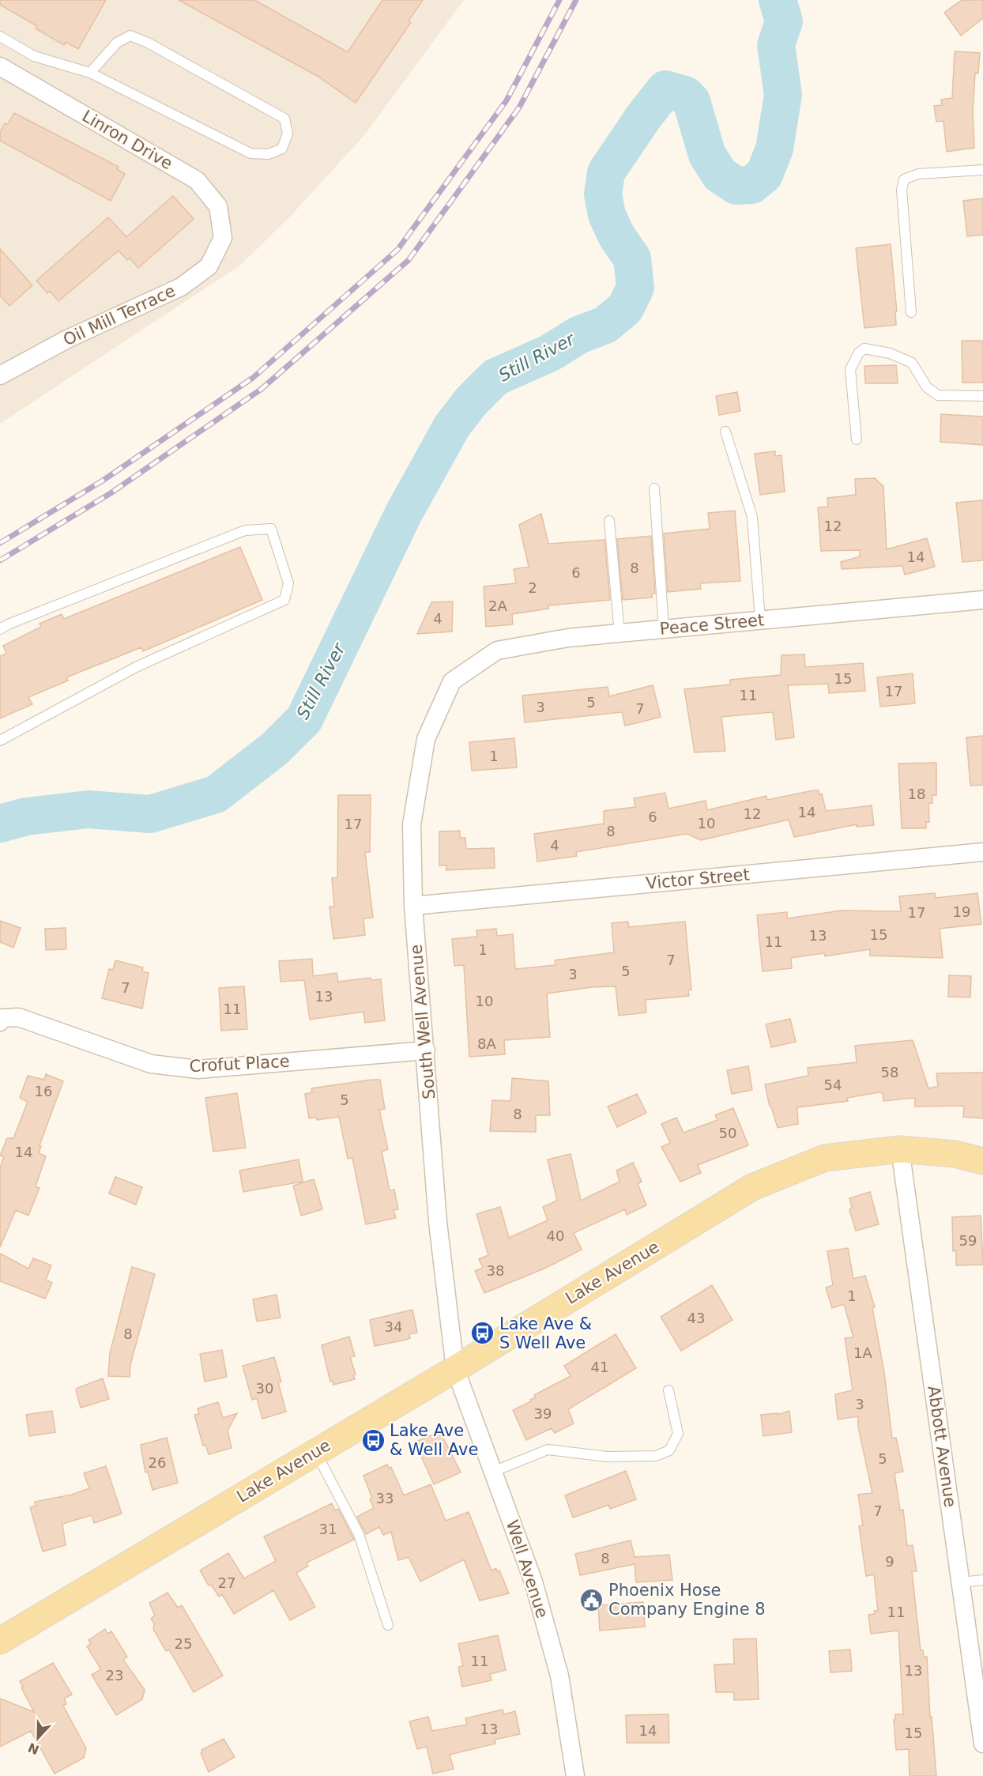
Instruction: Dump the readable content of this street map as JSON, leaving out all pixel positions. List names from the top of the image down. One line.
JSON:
{"streets":{"main road":["Lake Avenue"],"street":["Linron Drive","Oil Mill Terrace","Peace Street","Victor Street","South Well Avenue","Crofut Place","Abbott Avenue","Well Avenue"]},"crossings":[["Linron Drive","Oil Mill Terrace"],["Peace Street","South Well Avenue"],["Victor Street","South Well Avenue"],["South Well Avenue","Crofut Place"],["South Well Avenue","Lake Avenue"],["South Well Avenue","Well Avenue"],["Lake Avenue","Abbott Avenue"],["Lake Avenue","Well Avenue"]],"water":["Still River"],"places":{"bus stop":["Lake Ave & S Well Ave","Lake Ave & Well Ave"],"public building":["Phoenix Hose Company Engine 8"]},"house_numbers":["12","14","8","6","2","2A","4","15","17","11","5","3","7","1","18","14","12","6","10","17","8","4","19","17","15","13","11","1","7","5","3","7","13","10","11","8A","58","54","16","5","8","50","14","40","59","38","1","43","34","8","1A","41","30","3","39","5","26","33","7","31","8","9","27","11","25","11","13","23","13","14","15"],"north":"bottom"}
